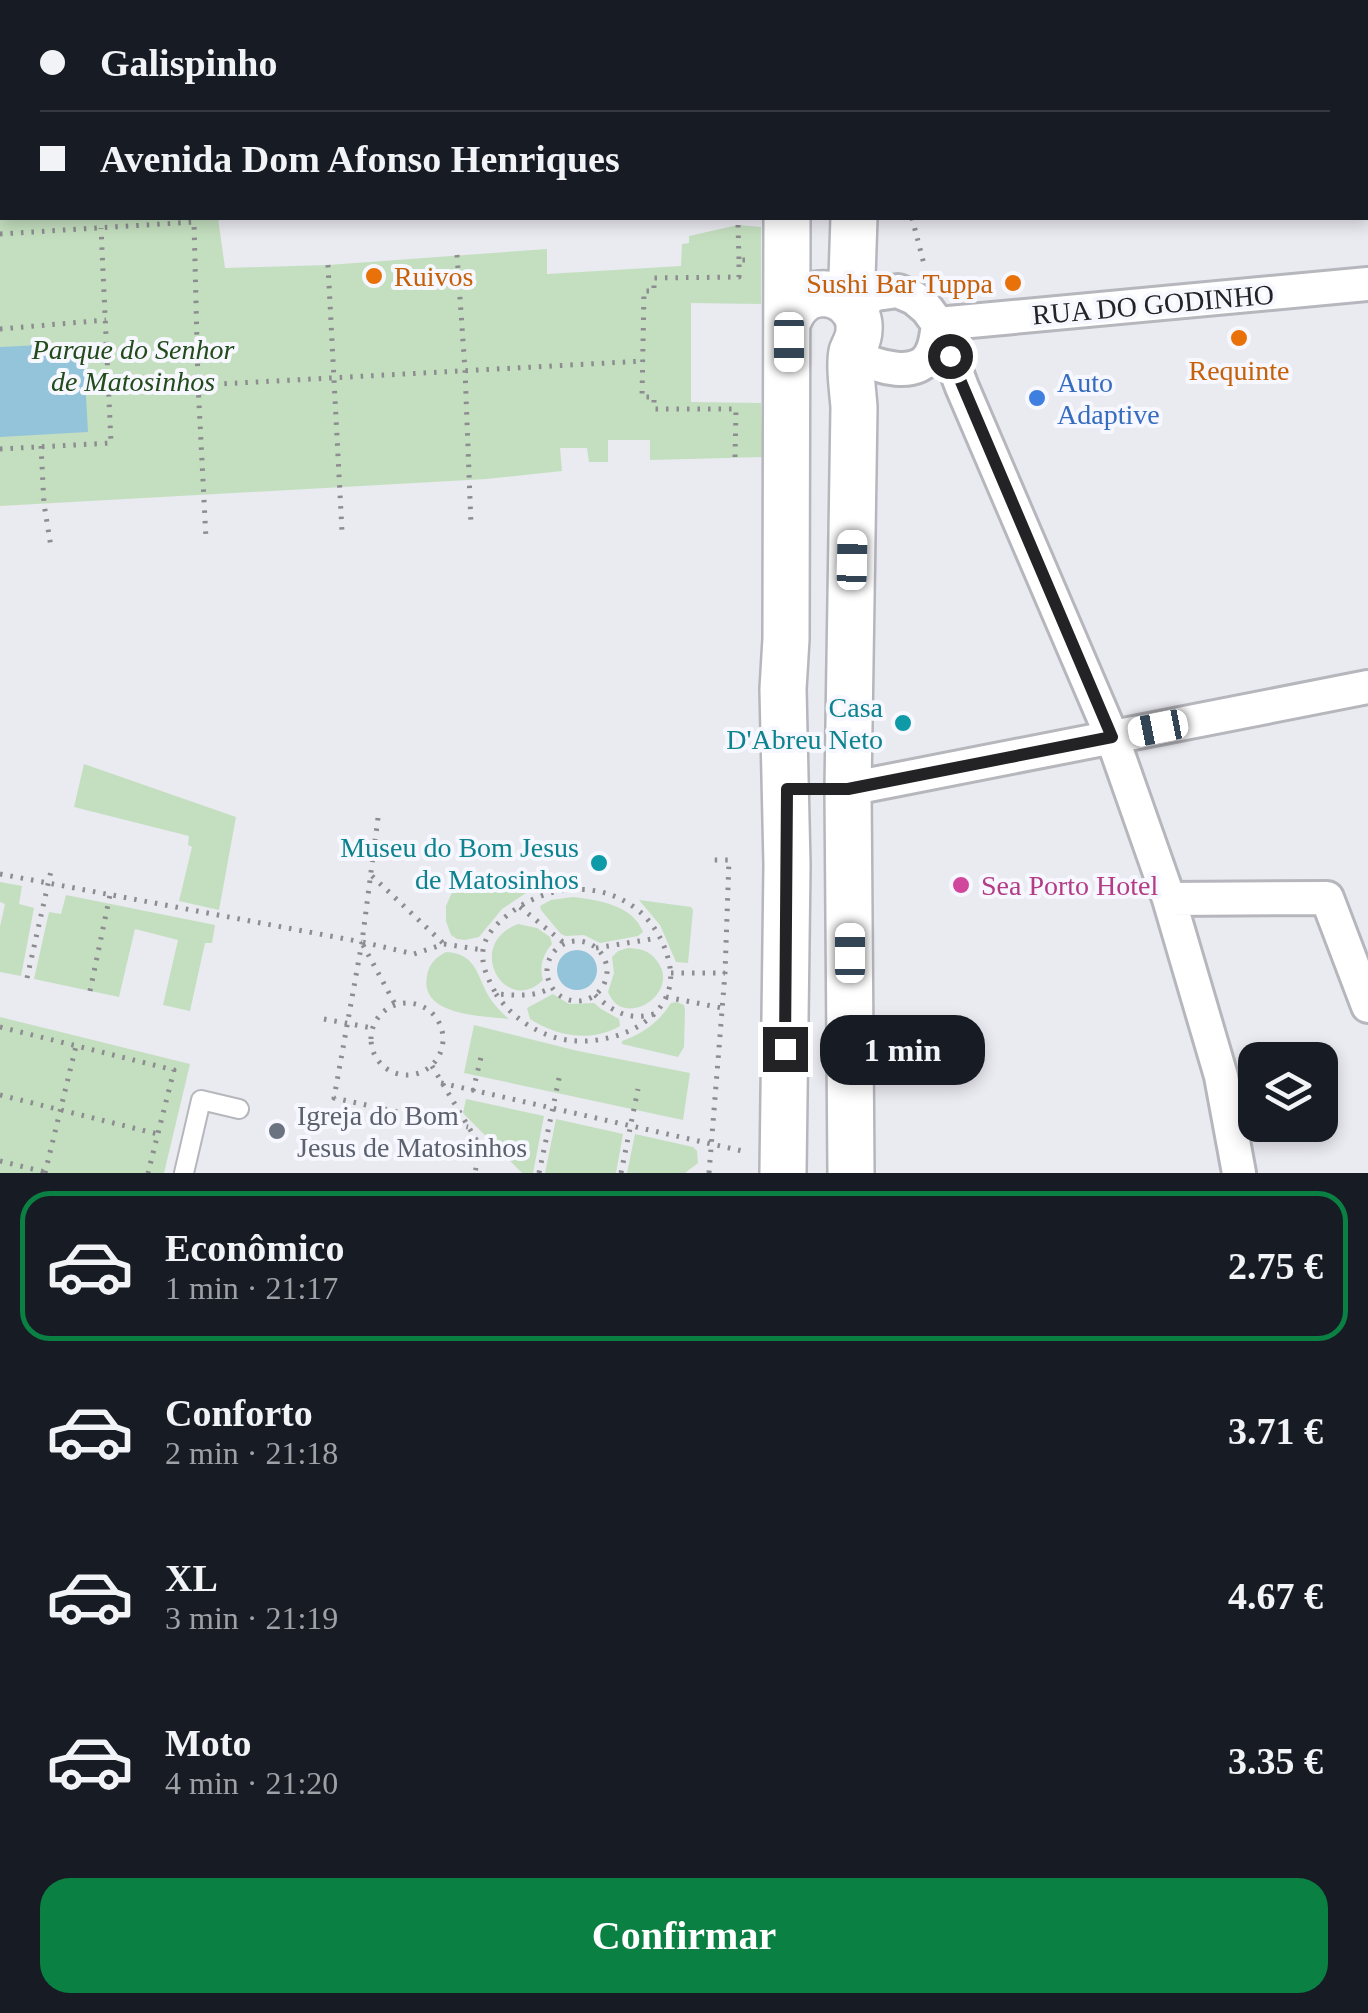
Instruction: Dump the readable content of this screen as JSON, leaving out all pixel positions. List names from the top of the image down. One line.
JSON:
{"streets":{"street":["RUA DO GODINHO"]},"parks":["Parque do Senhor de Matosinhos"],"places":["Ruivos","Sushi Bar Tuppa","Requinte","Auto Adaptive","Casa D'Abreu Neto","Museu do Bom Jesus de Matosinhos","Sea Porto Hotel","Igreja do Bom Jesus de Matosinhos"],"page":{"banner":["Galispinho","Avenida Dom Afonso Henriques"],"bubble":"1 min","list":[{"name":"Econômico","note":"1 min · 21:17","value":"2.75 €"},{"name":"Conforto","note":"2 min · 21:18","value":"3.71 €"},{"name":"XL","note":"3 min · 21:19","value":"4.67 €"},{"name":"Moto","note":"4 min · 21:20","value":"3.35 €"}],"buttons":"Confirmar"}}
